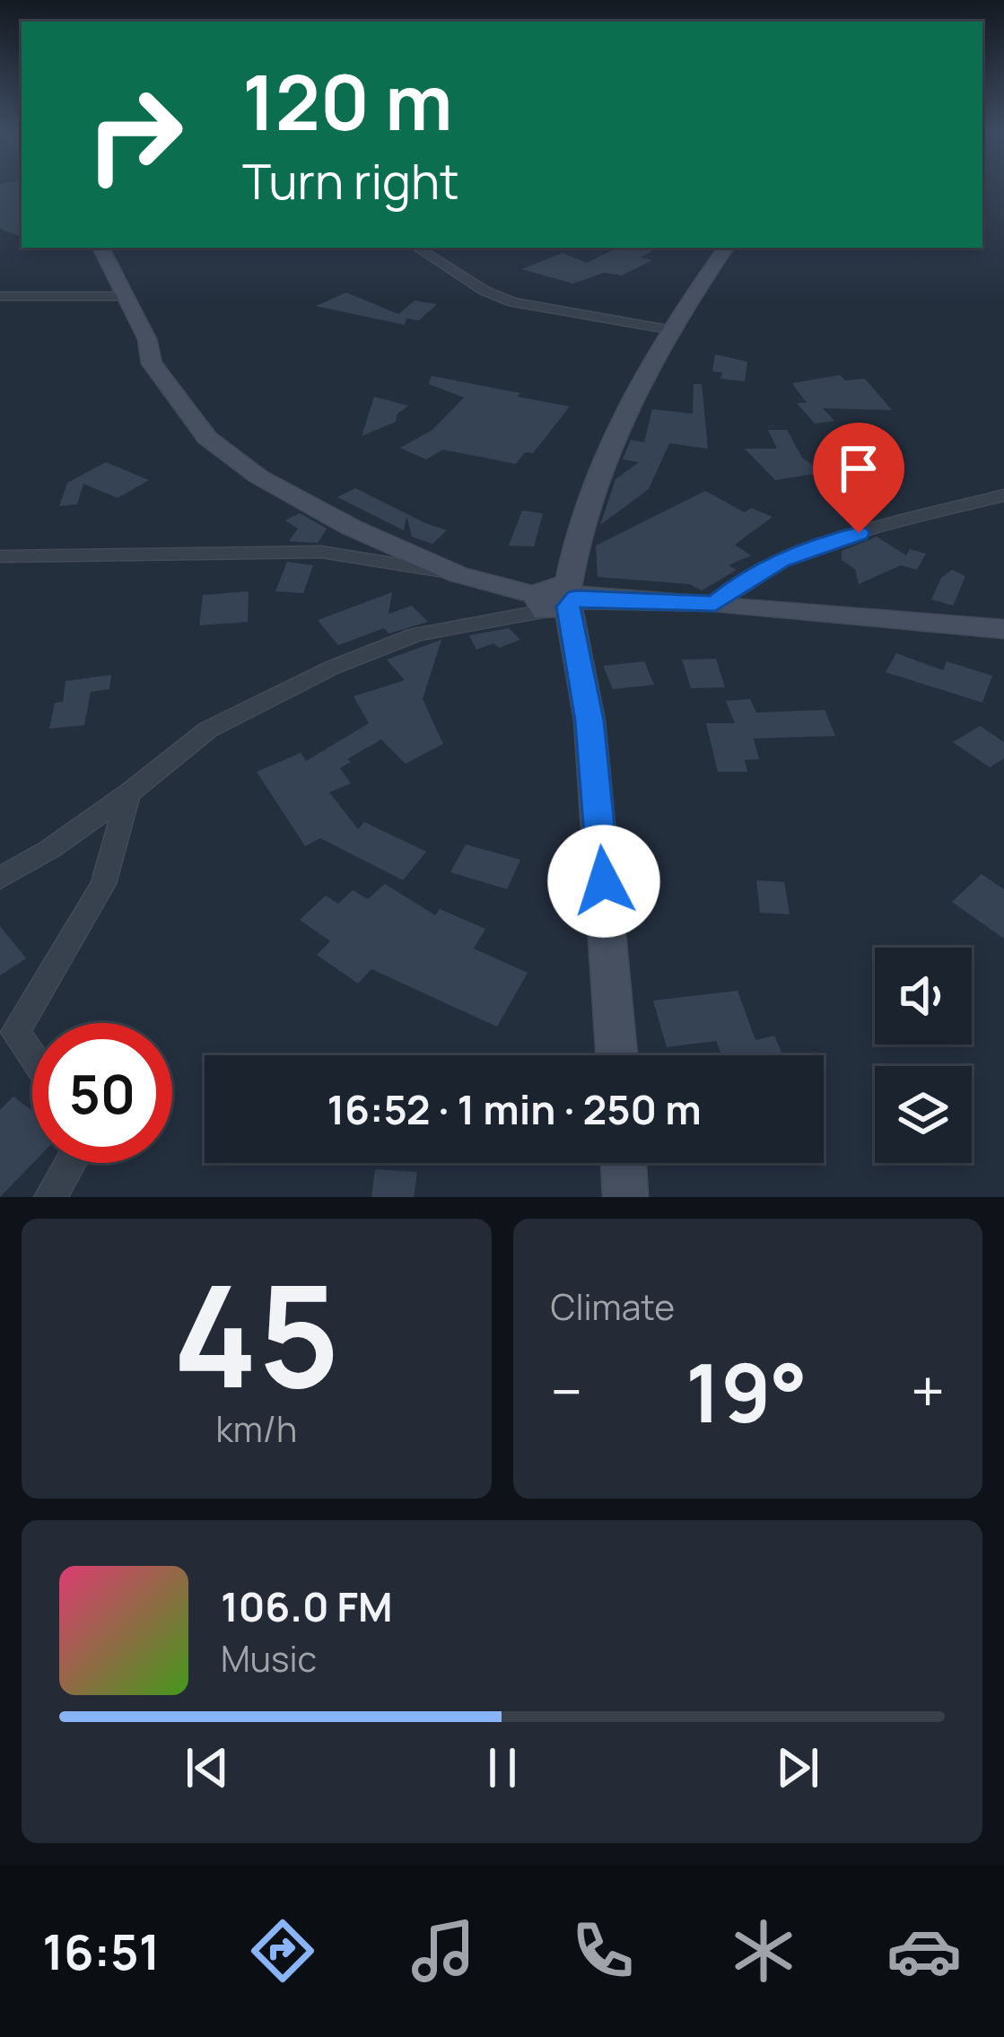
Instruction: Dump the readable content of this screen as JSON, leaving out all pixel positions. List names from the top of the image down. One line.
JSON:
{"page":{"turn":["120 m","Turn right"],"limit":"50","trip":"16:52 · 1 min · 250 m","tile":[["45","km/h"],"Climate"],"heat":["−","19°","+"],"song":["106.0 FM","Music"],"tabs":"16:51"}}
